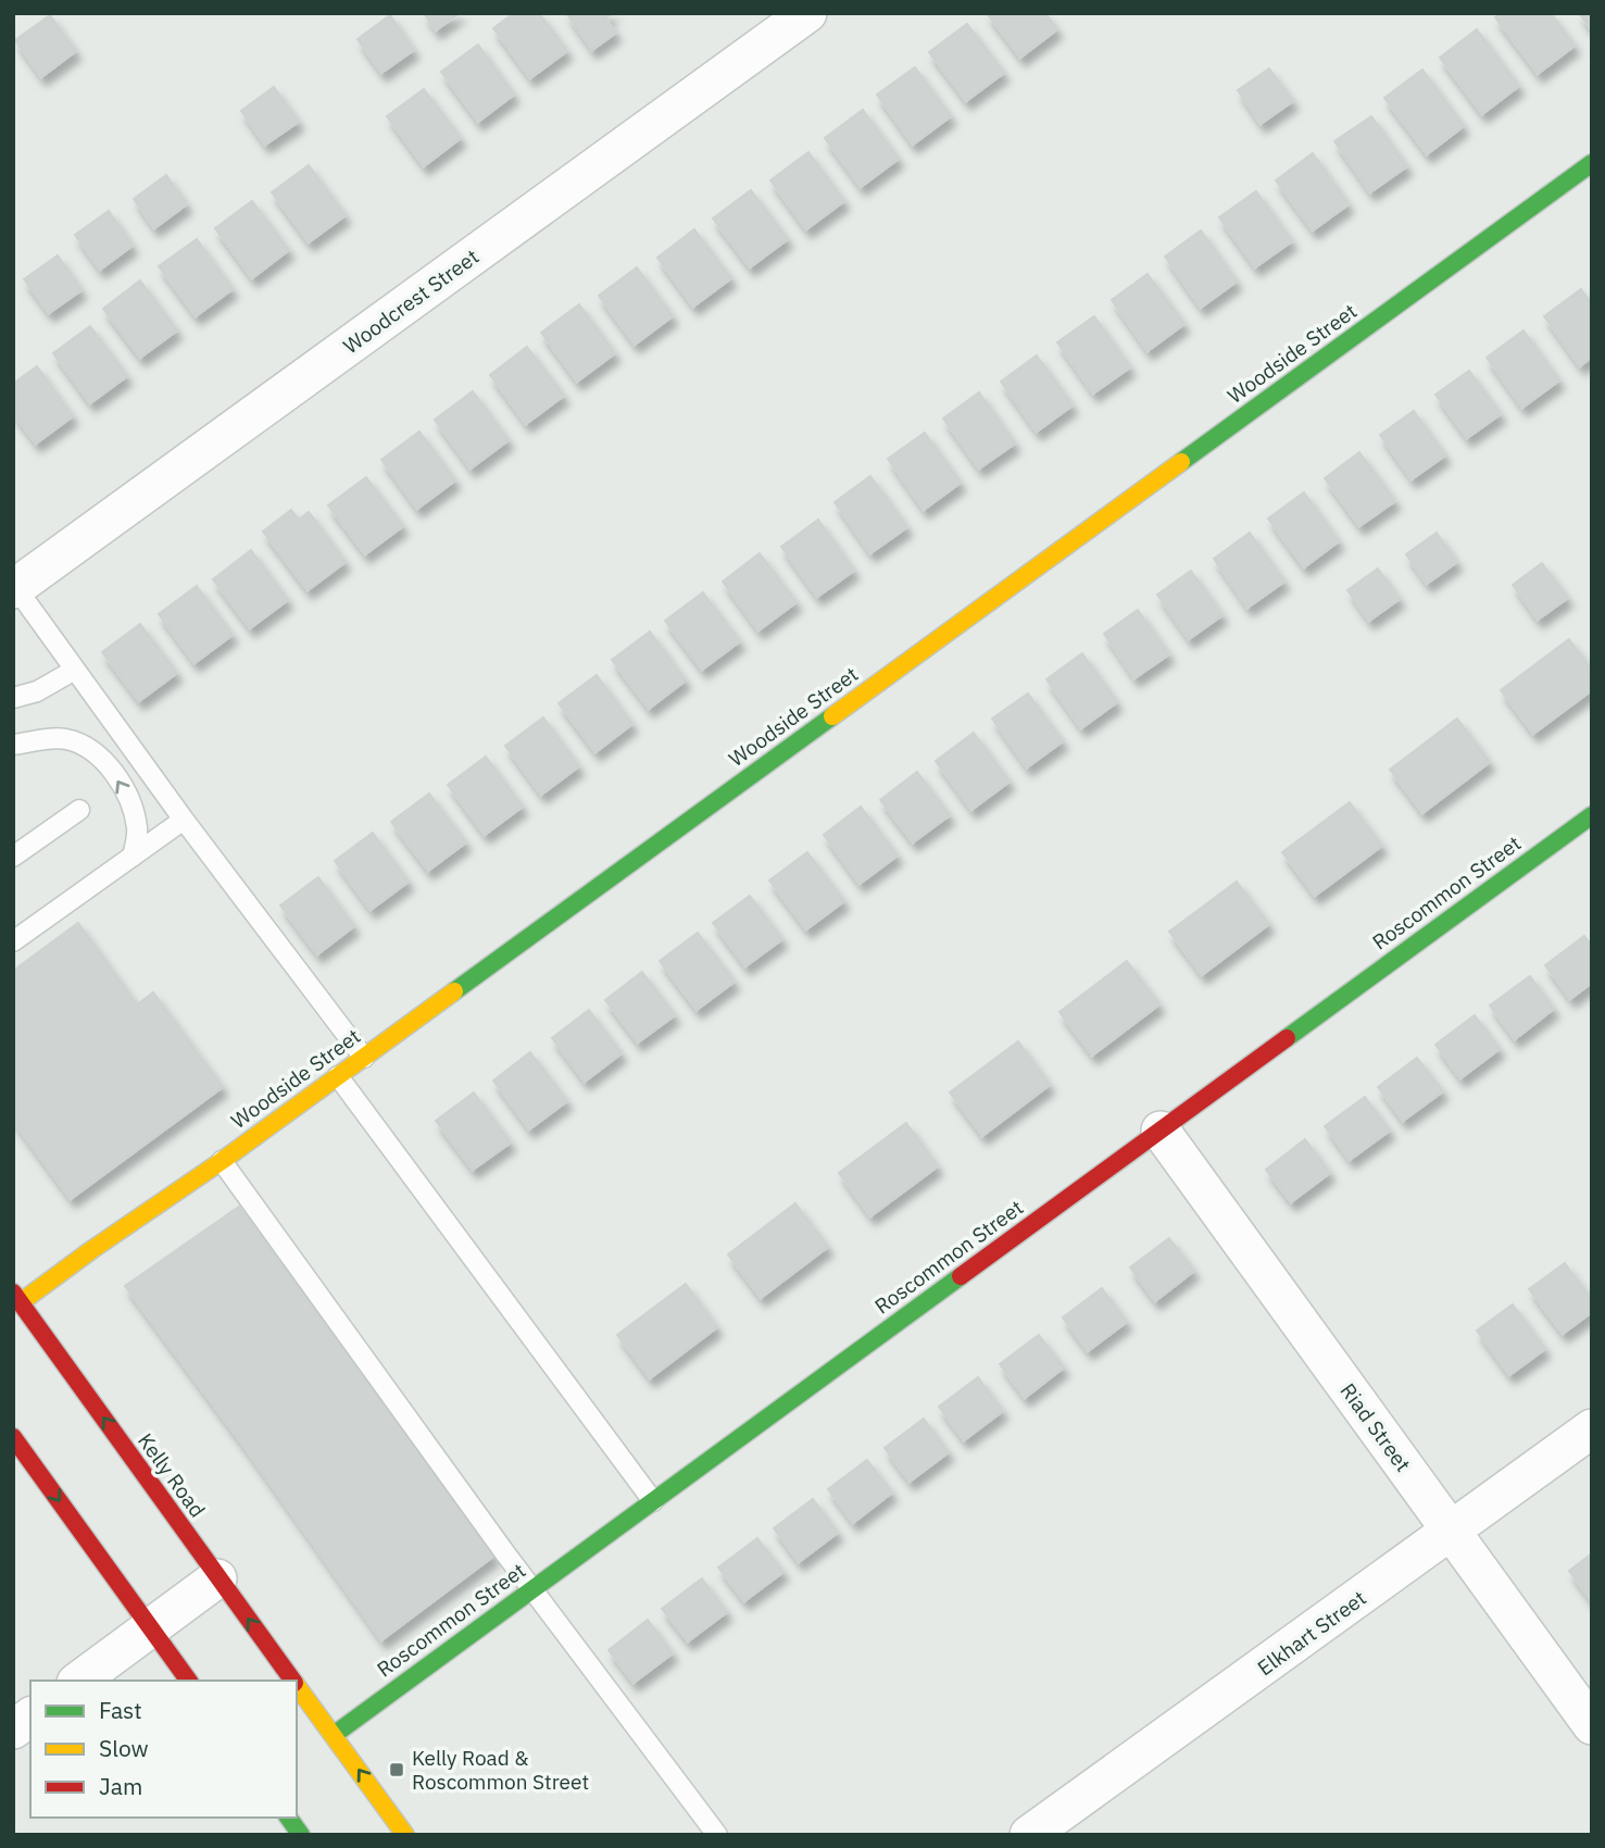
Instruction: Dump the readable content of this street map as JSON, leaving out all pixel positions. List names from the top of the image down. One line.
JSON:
{"streets":{"street":["Woodcrest Street","Woodside Street","Roscommon Street","Riad Street","Kelly Road","Elkhart Street"]},"crossings":[["Woodside Street","Kelly Road"],["Roscommon Street","Riad Street"],["Roscommon Street","Kelly Road"],["Riad Street","Elkhart Street"]],"places":{"transit":["Kelly Road & Roscommon Street"]},"legend":["Fast","Slow","Jam"]}
